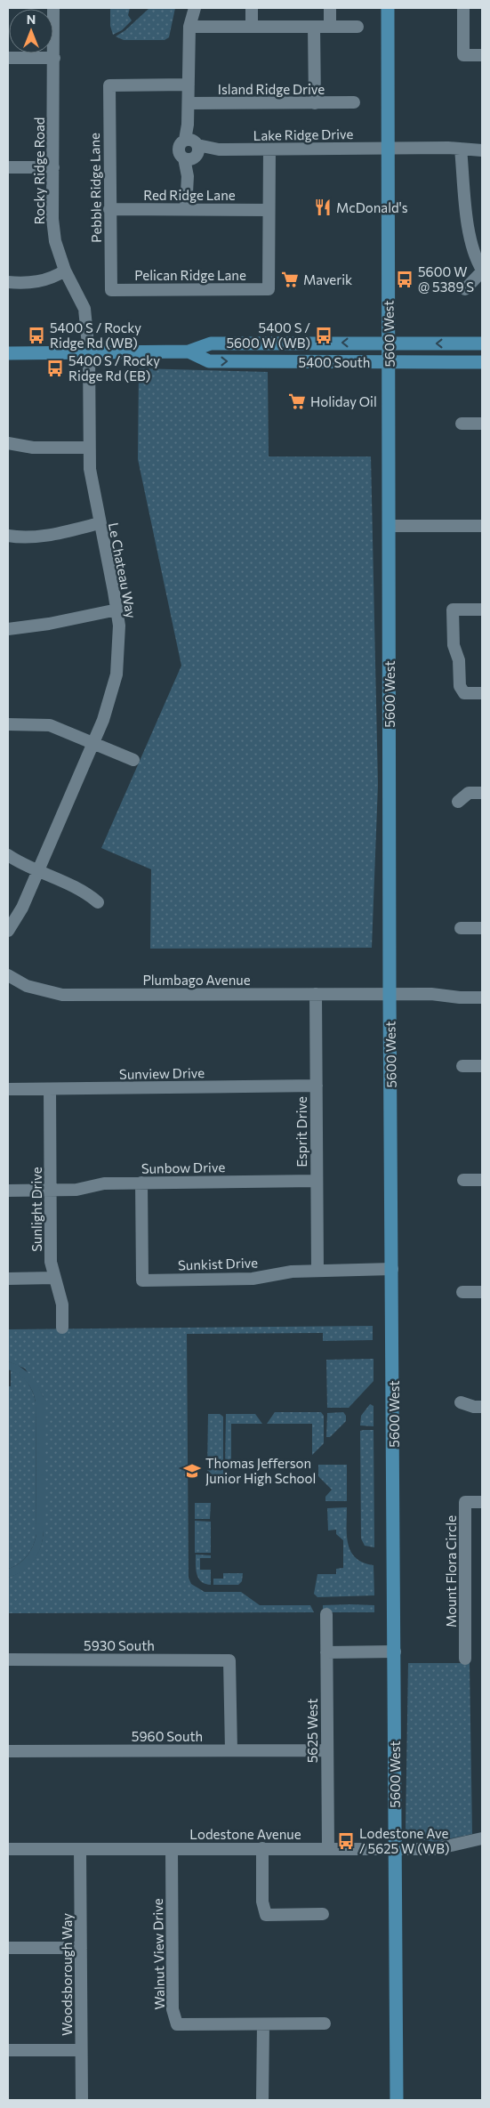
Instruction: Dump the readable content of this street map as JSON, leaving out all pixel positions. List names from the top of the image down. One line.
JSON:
{"streets":{"main road":["5600 West","5400 South"],"street":["Island Ridge Drive","Lake Ridge Drive","Rocky Ridge Road","Pebble Ridge Lane","Red Ridge Lane","Pelican Ridge Lane","Le Chateau Way","Plumbago Avenue","Sunview Drive","Esprit Drive","Sunbow Drive","Sunlight Drive","Sunkist Drive","Mount Flora Circle","5930 South","5625 West","5960 South","Lodestone Avenue","Walnut View Drive","Woodsborough Way"]},"crossings":[["Lake Ridge Drive","5600 West"],["Rocky Ridge Road","5400 South"],["Rocky Ridge Road","Le Chateau Way"],["Pebble Ridge Lane","Red Ridge Lane"],["Pebble Ridge Lane","Pelican Ridge Lane"],["Red Ridge Lane","Pelican Ridge Lane"],["5600 West","5400 South"],["5600 West","Plumbago Avenue"],["5600 West","Sunkist Drive"],["5600 West","Lodestone Avenue"],["5400 South","Le Chateau Way"],["Plumbago Avenue","Esprit Drive"],["Sunview Drive","Esprit Drive"],["Sunview Drive","Sunlight Drive"],["Esprit Drive","Sunbow Drive"],["Esprit Drive","Sunkist Drive"],["Sunbow Drive","Sunlight Drive"],["Sunbow Drive","Sunkist Drive"],["5930 South","5960 South"],["5625 West","5960 South"],["5625 West","Lodestone Avenue"],["Lodestone Avenue","Walnut View Drive"],["Lodestone Avenue","Woodsborough Way"]],"places":{"restaurant":["McDonald's"],"supermarket":["Maverik","Holiday Oil"],"bus stop":["5600 W @ 5389 S","5400 S / Rocky Ridge Rd (WB)","5400 S / 5600 W (WB)","5400 S / Rocky Ridge Rd (EB)","Lodestone Ave / 5625 W (WB)"],"school or university":["Thomas Jefferson Junior High School"]},"north":"top"}
